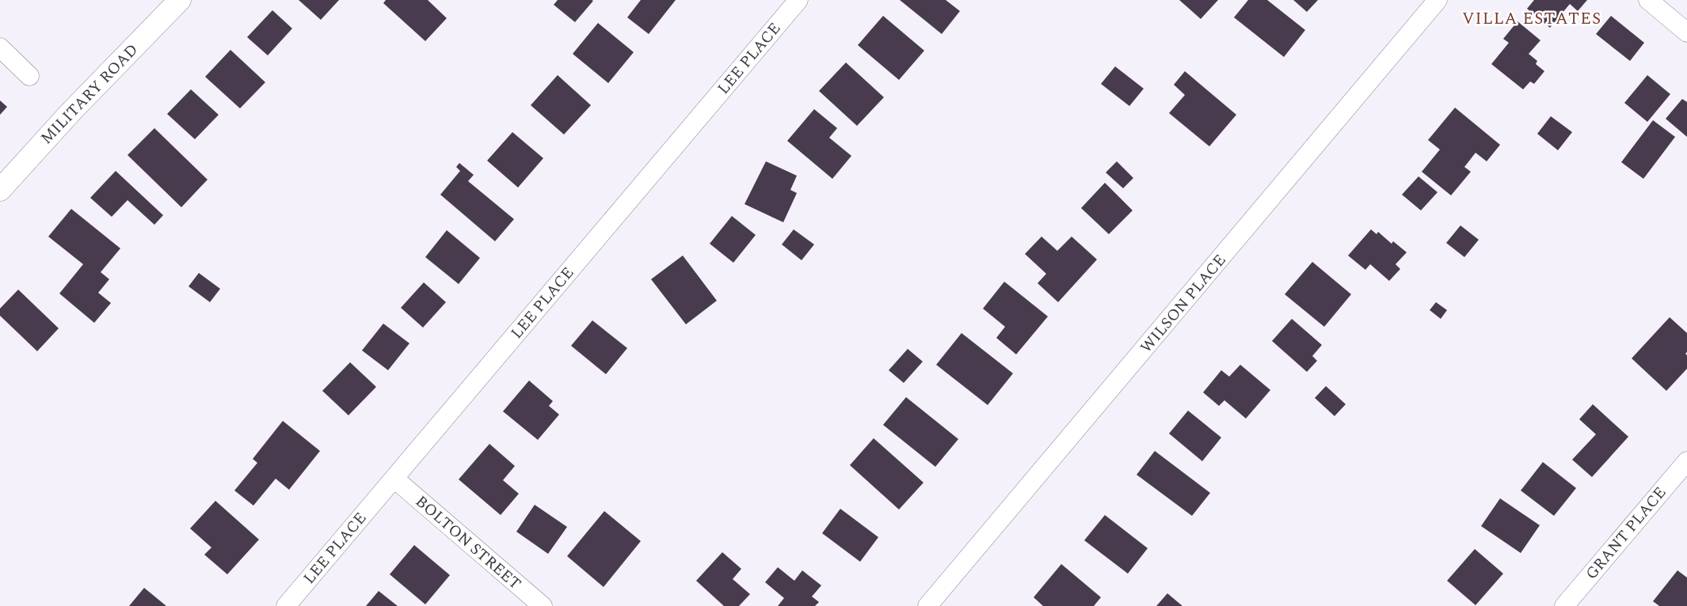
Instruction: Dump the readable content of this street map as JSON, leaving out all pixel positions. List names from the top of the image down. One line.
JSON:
{"streets":{"street":["LEE PLACE","MILITARY ROAD","WILSON PLACE","GRANT PLACE","BOLTON STREET"]},"crossings":[["LEE PLACE","BOLTON STREET"]],"districts":["VILLA ESTATES"]}
